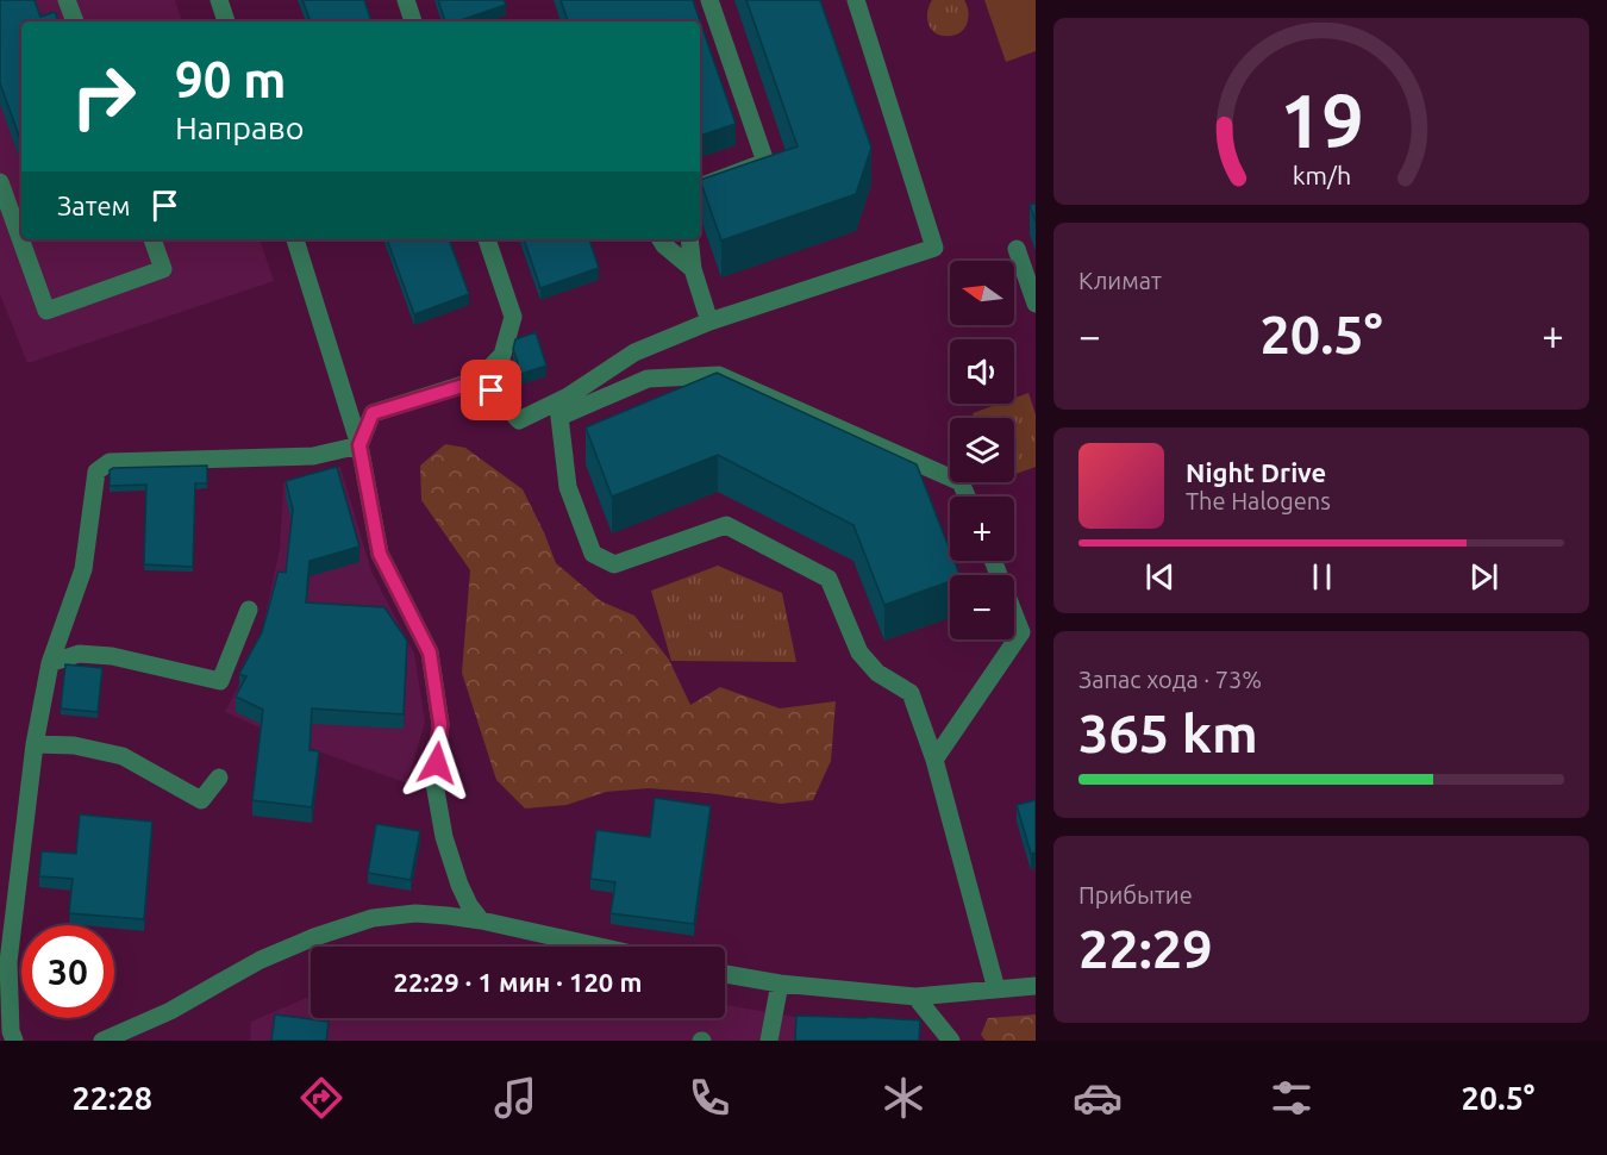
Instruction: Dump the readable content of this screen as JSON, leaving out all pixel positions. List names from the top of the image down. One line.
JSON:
{"north":"left","page":{"turn":["90 m","Направо"],"then":"Затем","tile":["Климат",["Запас хода · 73%","365 km"],["Прибытие","22:29"]],"map_buttons":["+","−"],"heat":["−","20.5°","+"],"song":["Night Drive","The Halogens"],"limit":"30","trip":"22:29 · 1 мин · 120 m","tabs":["22:28","20.5°"],"gauge":["19","km/h"]}}
